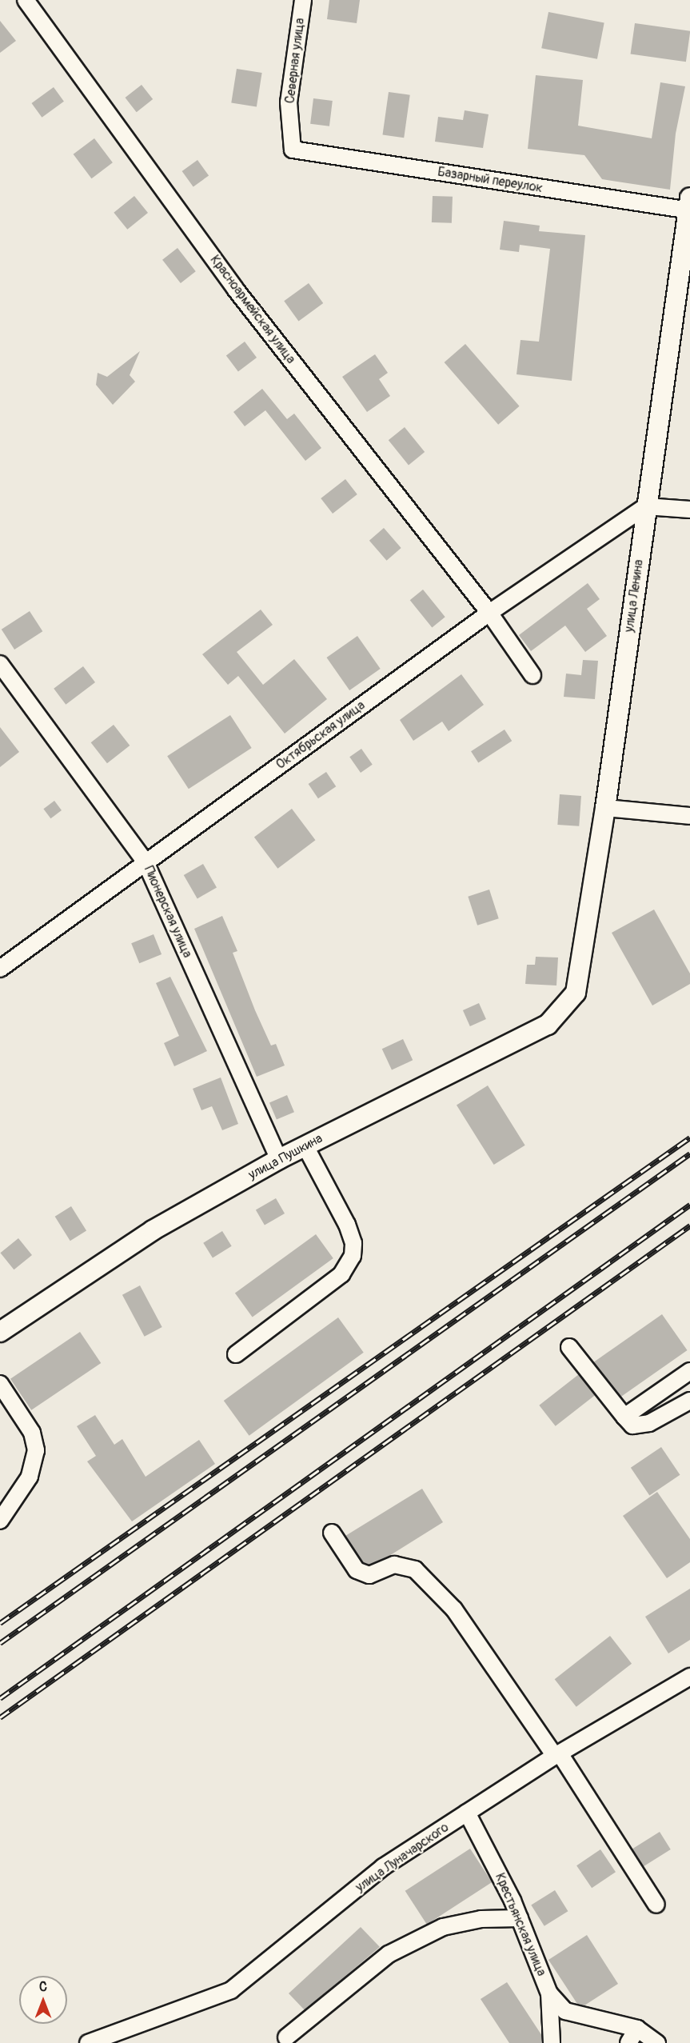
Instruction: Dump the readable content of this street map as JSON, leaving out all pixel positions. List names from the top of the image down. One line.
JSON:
{"streets":{"main road":["улица Ленина","улица Пушкина"],"street":["Северная улица","Базарный переулок","Красноармейская улица","Октябрьская улица","Пионерская улица","улица Луначарского","Крестьянская улица"]},"crossings":[["Северная улица","Базарный переулок"],["Базарный переулок","улица Ленина"],["Красноармейская улица","Октябрьская улица"],["улица Ленина","Октябрьская улица"],["улица Ленина","улица Пушкина"],["Октябрьская улица","Пионерская улица"],["Пионерская улица","улица Пушкина"],["улица Луначарского","Крестьянская улица"]],"north":"top"}
